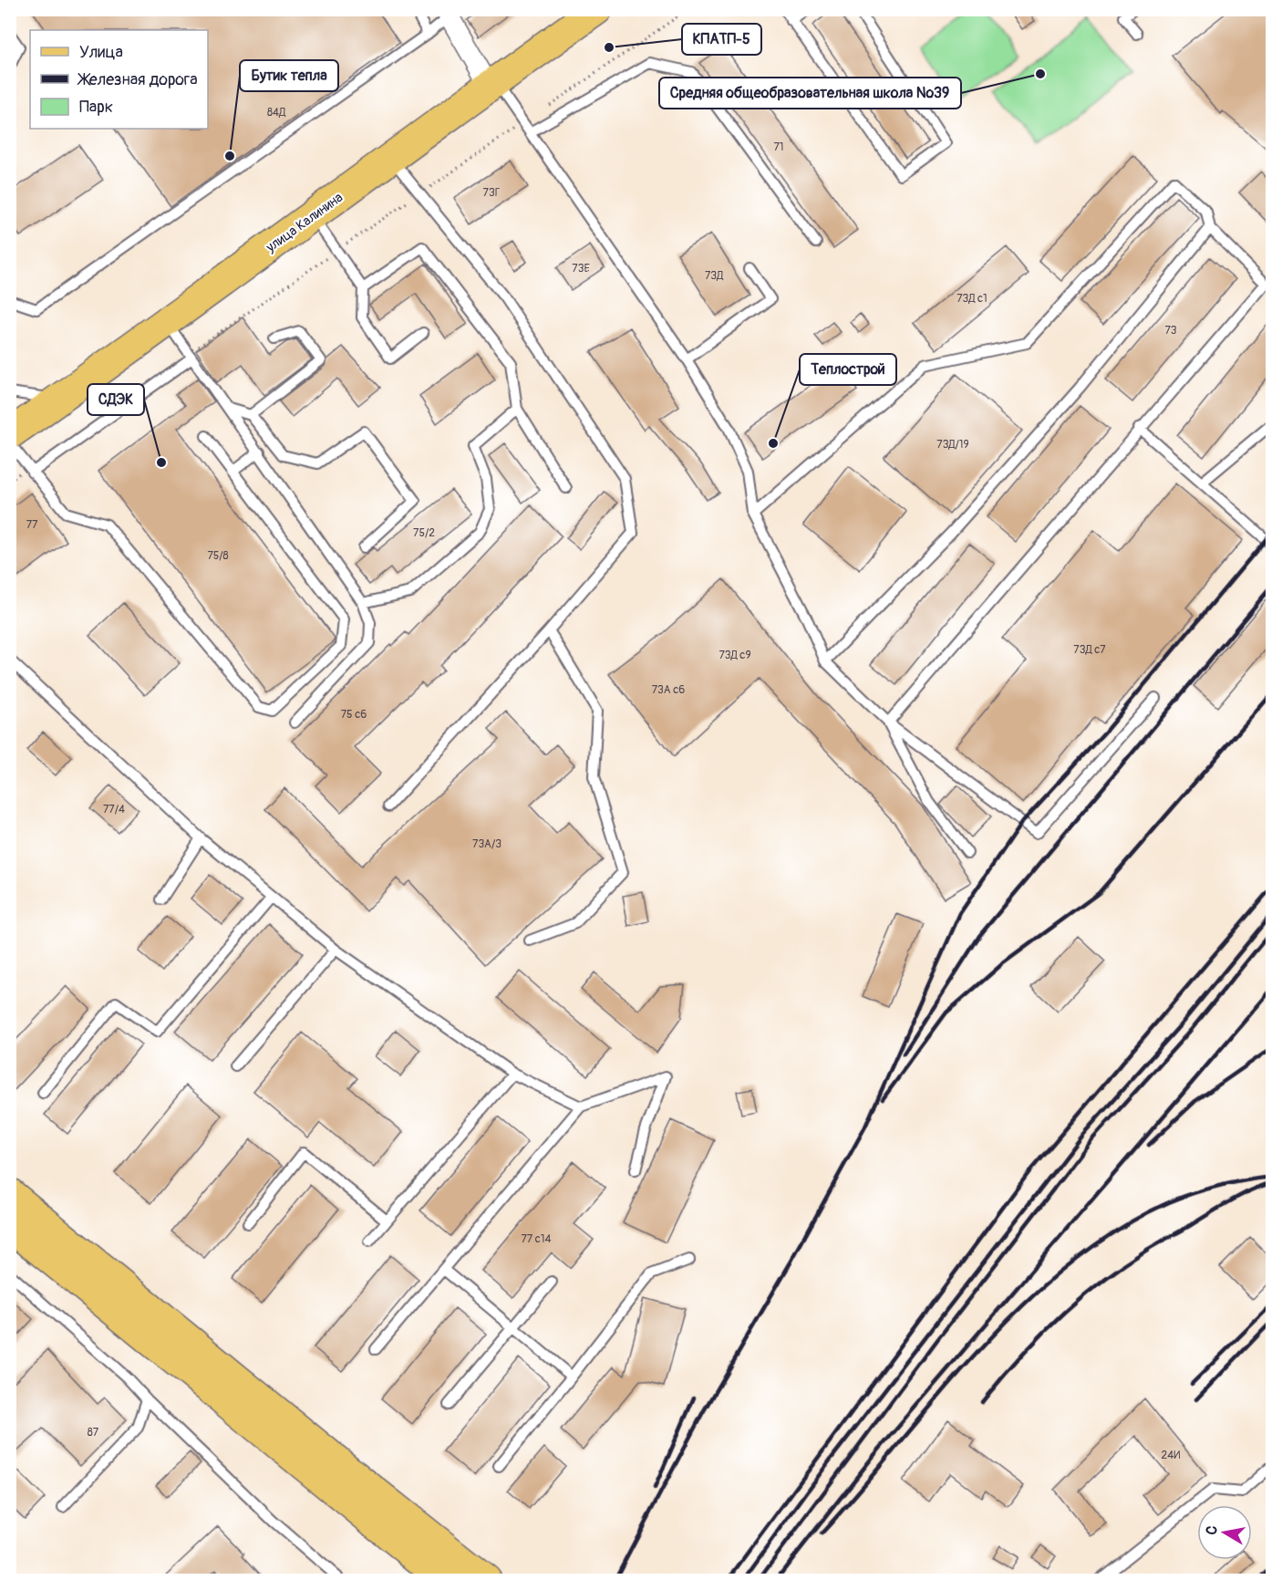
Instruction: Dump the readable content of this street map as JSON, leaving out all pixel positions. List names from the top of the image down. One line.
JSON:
{"streets":{"main road":["улица Калинина"]},"places":["КПАТП-5","Средняя общеобразовательная школа №39","Бутик тепла","Теплострой","СДЭК"],"house_numbers":["84Д","71","73Г","73Е","73Д","73Д с1","73","73Д/19","77","75/2","75/8","73Д с7","73Д с9","73А с6","75 с6","77/4","73А/3","77 с14","87","24И"],"legend":["Улица","Железная дорога","Парк"],"north":"left"}
